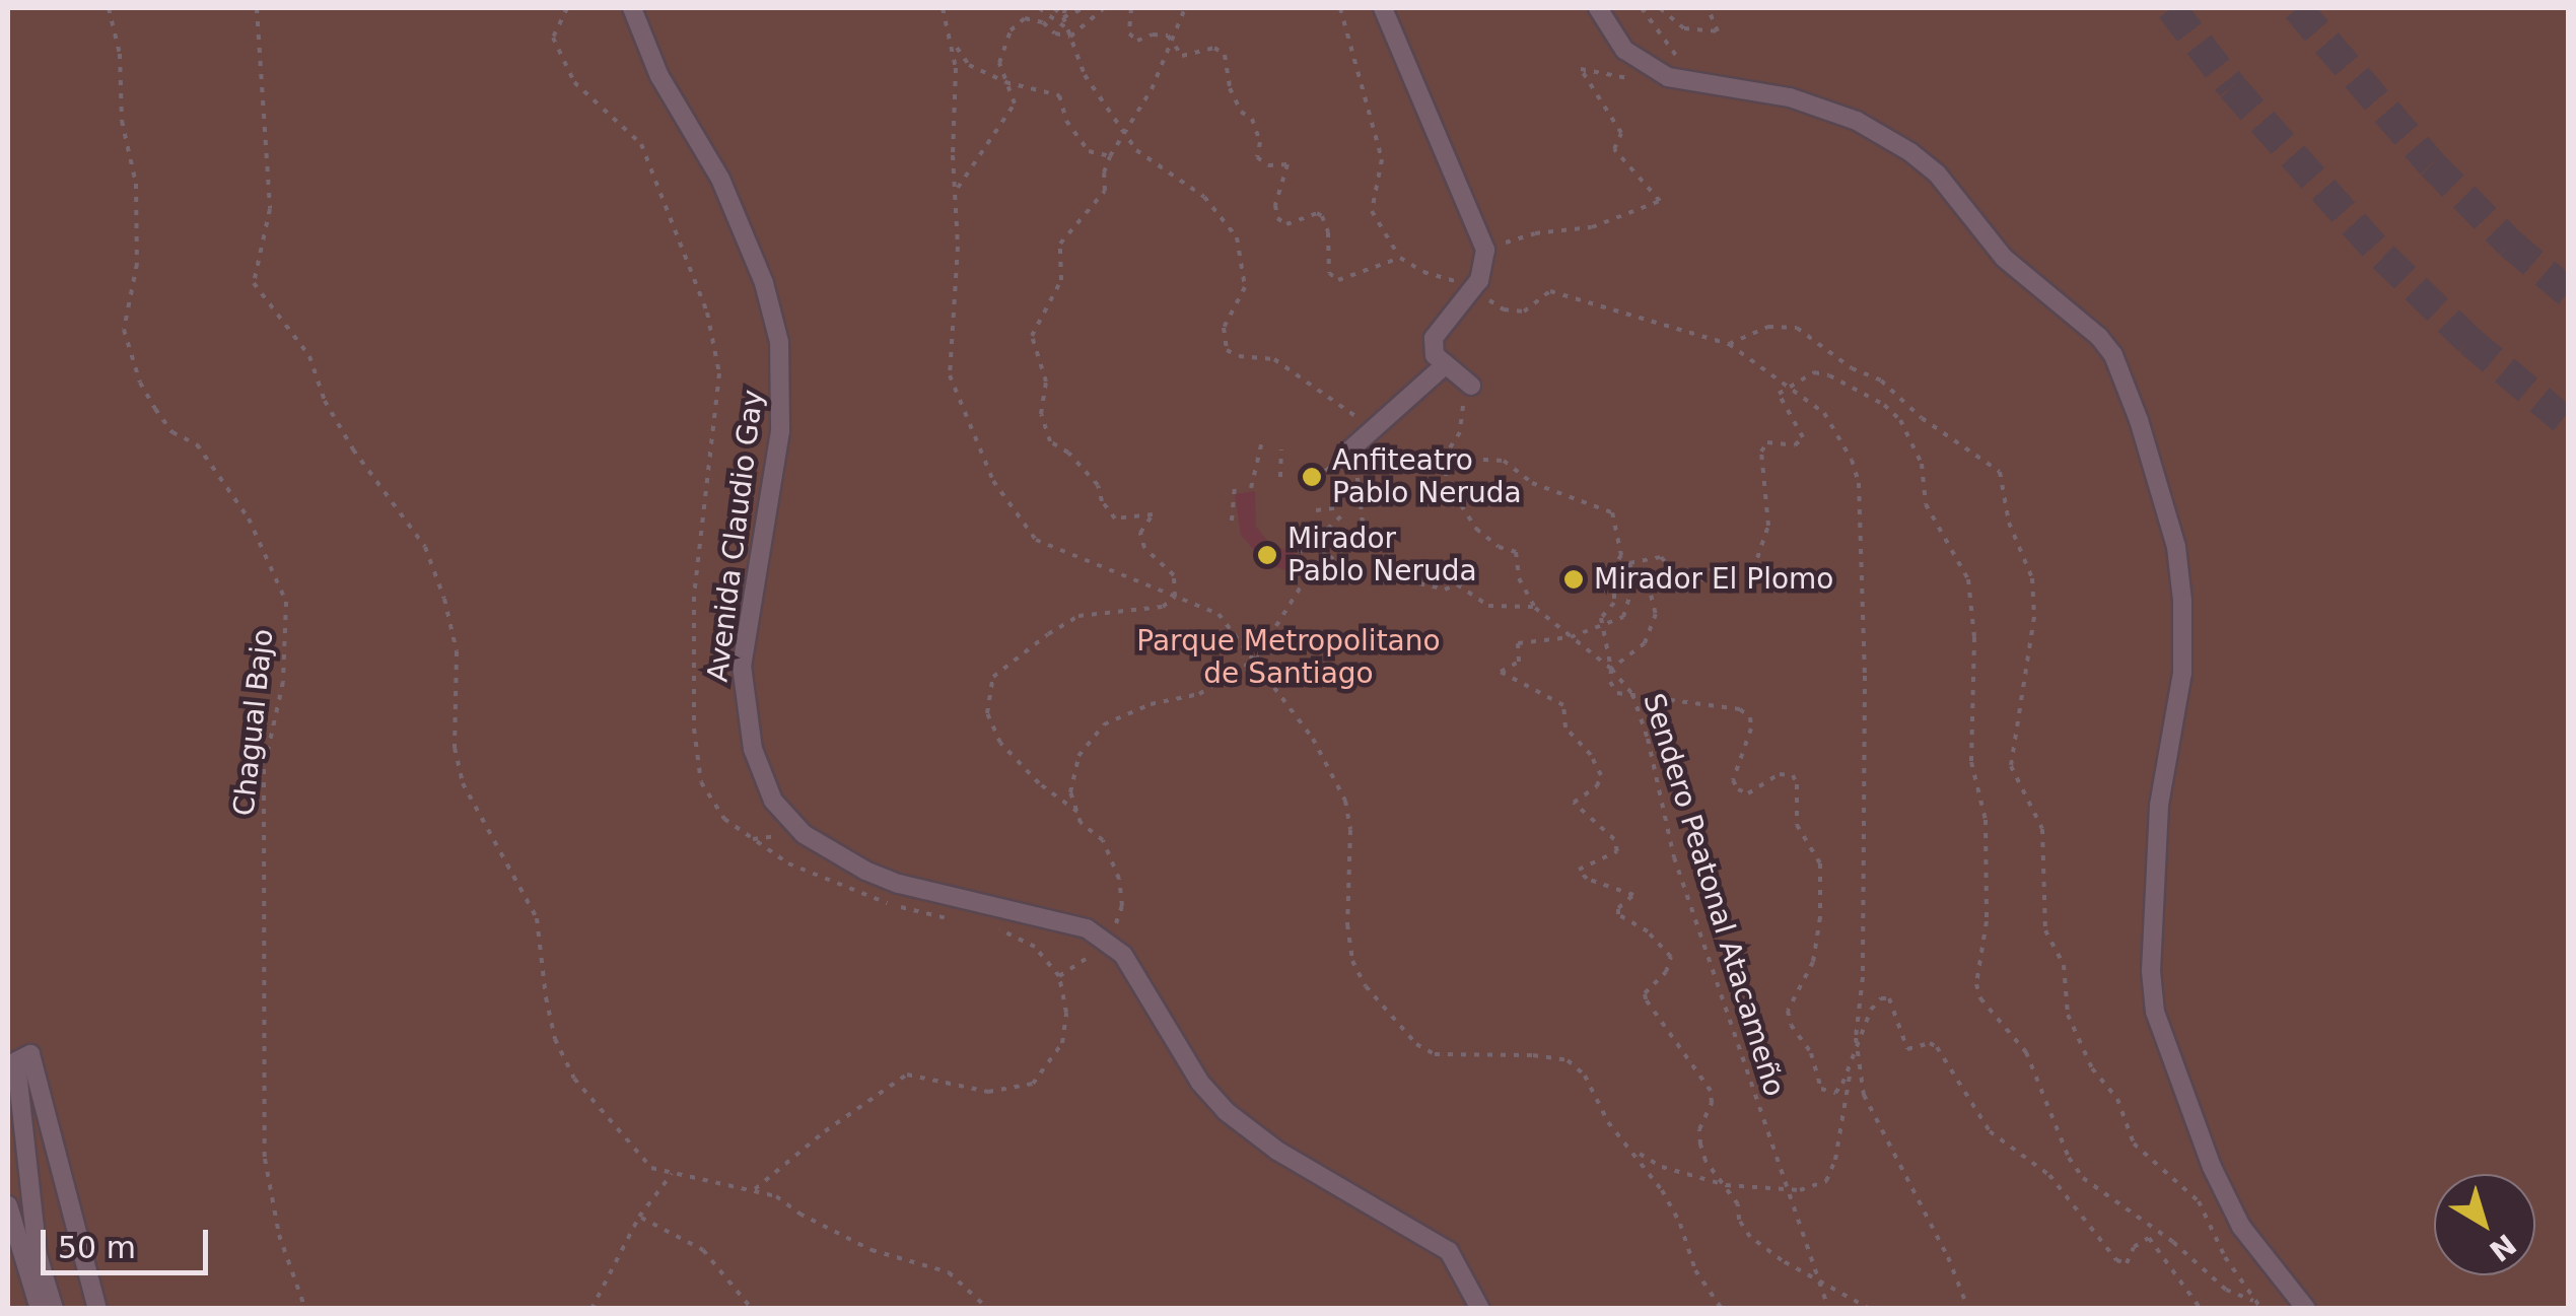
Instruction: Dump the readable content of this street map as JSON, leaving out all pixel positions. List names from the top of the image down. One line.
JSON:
{"streets":{"street":["Avenida Claudio Gay"],"path":["Chagual Bajo","Sendero Peatonal Atacameño"]},"parks":["Parque Metropolitano de Santiago"],"places":["Anfiteatro Pablo Neruda","Mirador Pablo Neruda","Mirador El Plomo"],"scale_bar":"50 m","north":"bottom right"}
